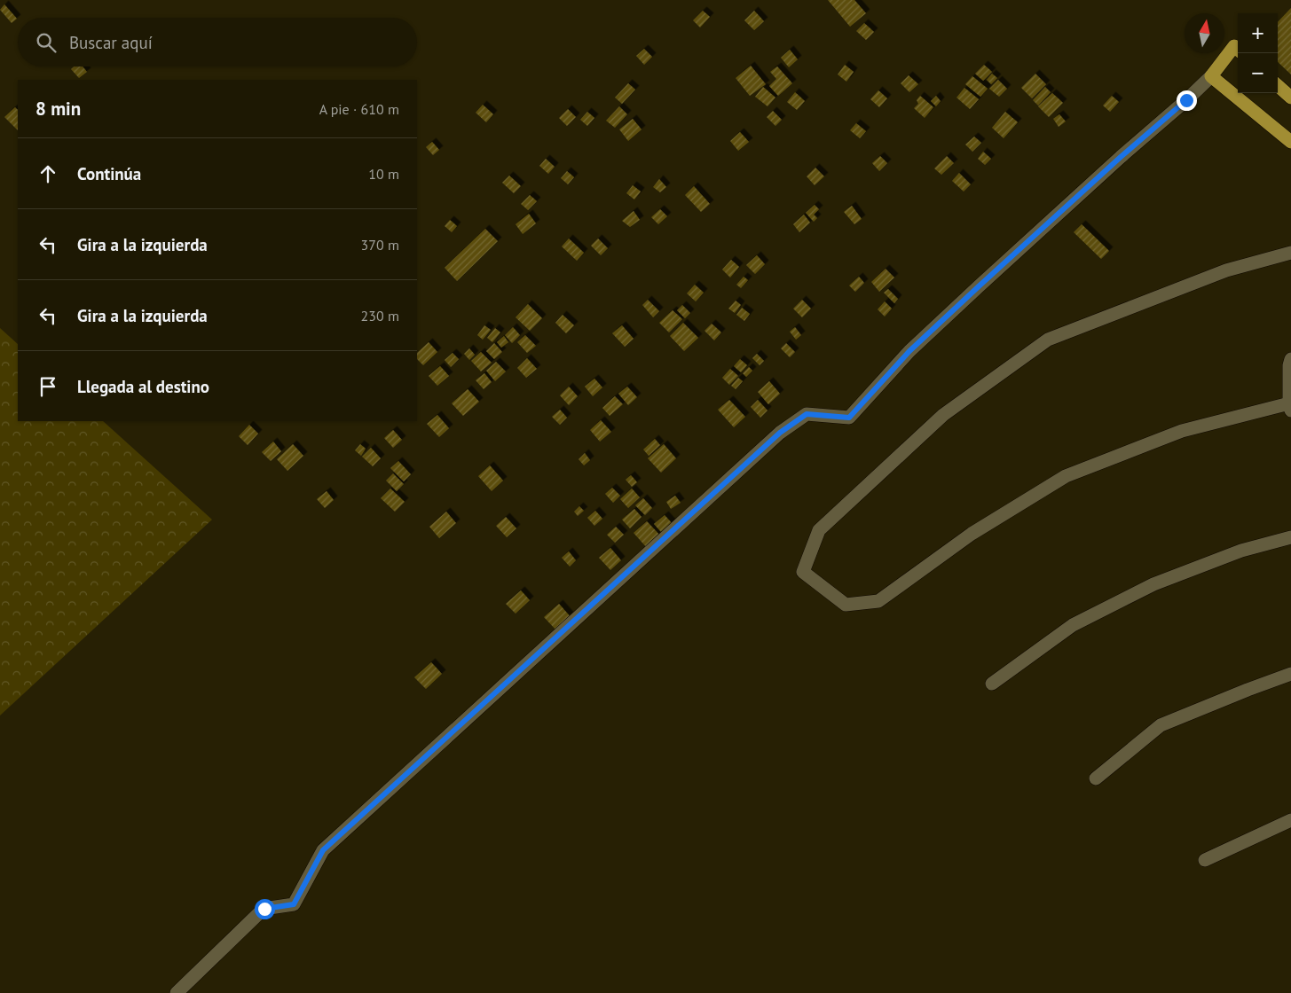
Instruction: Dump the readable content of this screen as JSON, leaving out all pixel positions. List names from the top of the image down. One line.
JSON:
{"north":"top","page":{"map_buttons":["+","−"],"search":"Buscar aquí","heading":["8 min","A pie · 610 m"],"list":[["Continúa","10 m"],["Gira a la izquierda","370 m"],["Gira a la izquierda","230 m"],"Llegada al destino"]}}
